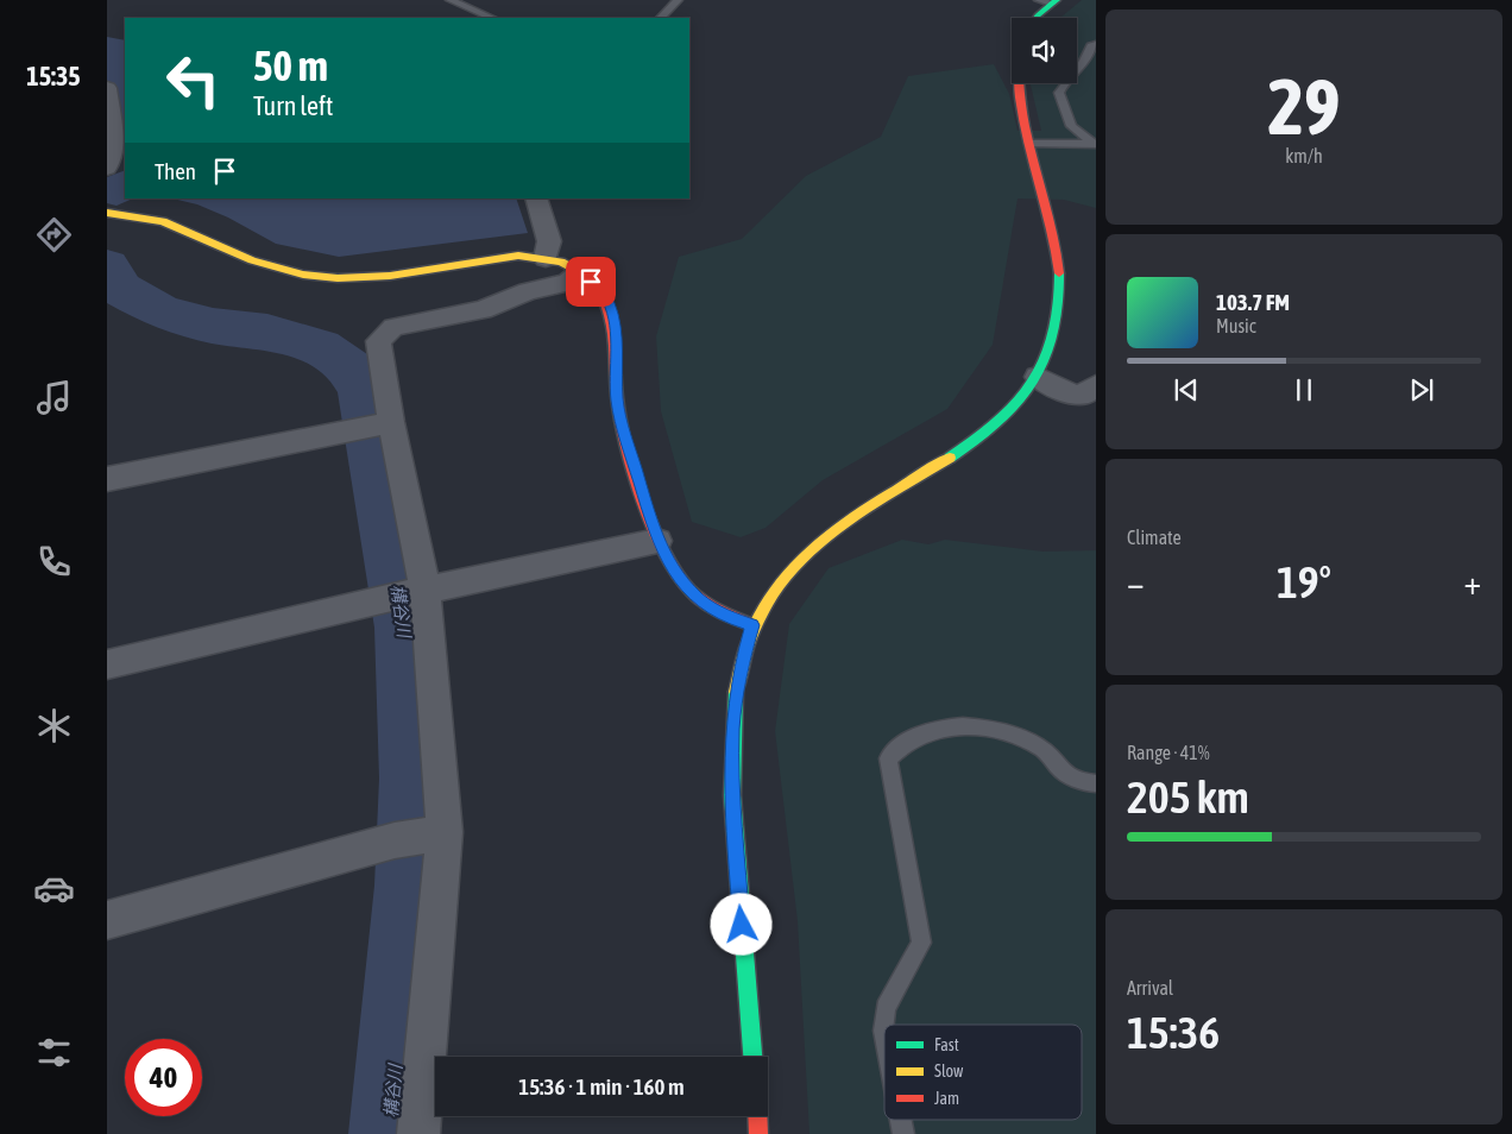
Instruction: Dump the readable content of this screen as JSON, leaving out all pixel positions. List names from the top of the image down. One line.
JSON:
{"water":["構谷川"],"legend":["Fast","Slow","Jam"],"page":{"tabs":"15:35","tile":[["29","km/h"],"Climate",["Range · 41%","205 km"],["Arrival","15:36"]],"turn":["50 m","Turn left"],"then":"Then","song":["103.7 FM","Music"],"heat":["−","19°","+"],"limit":"40","trip":"15:36 · 1 min · 160 m"}}
